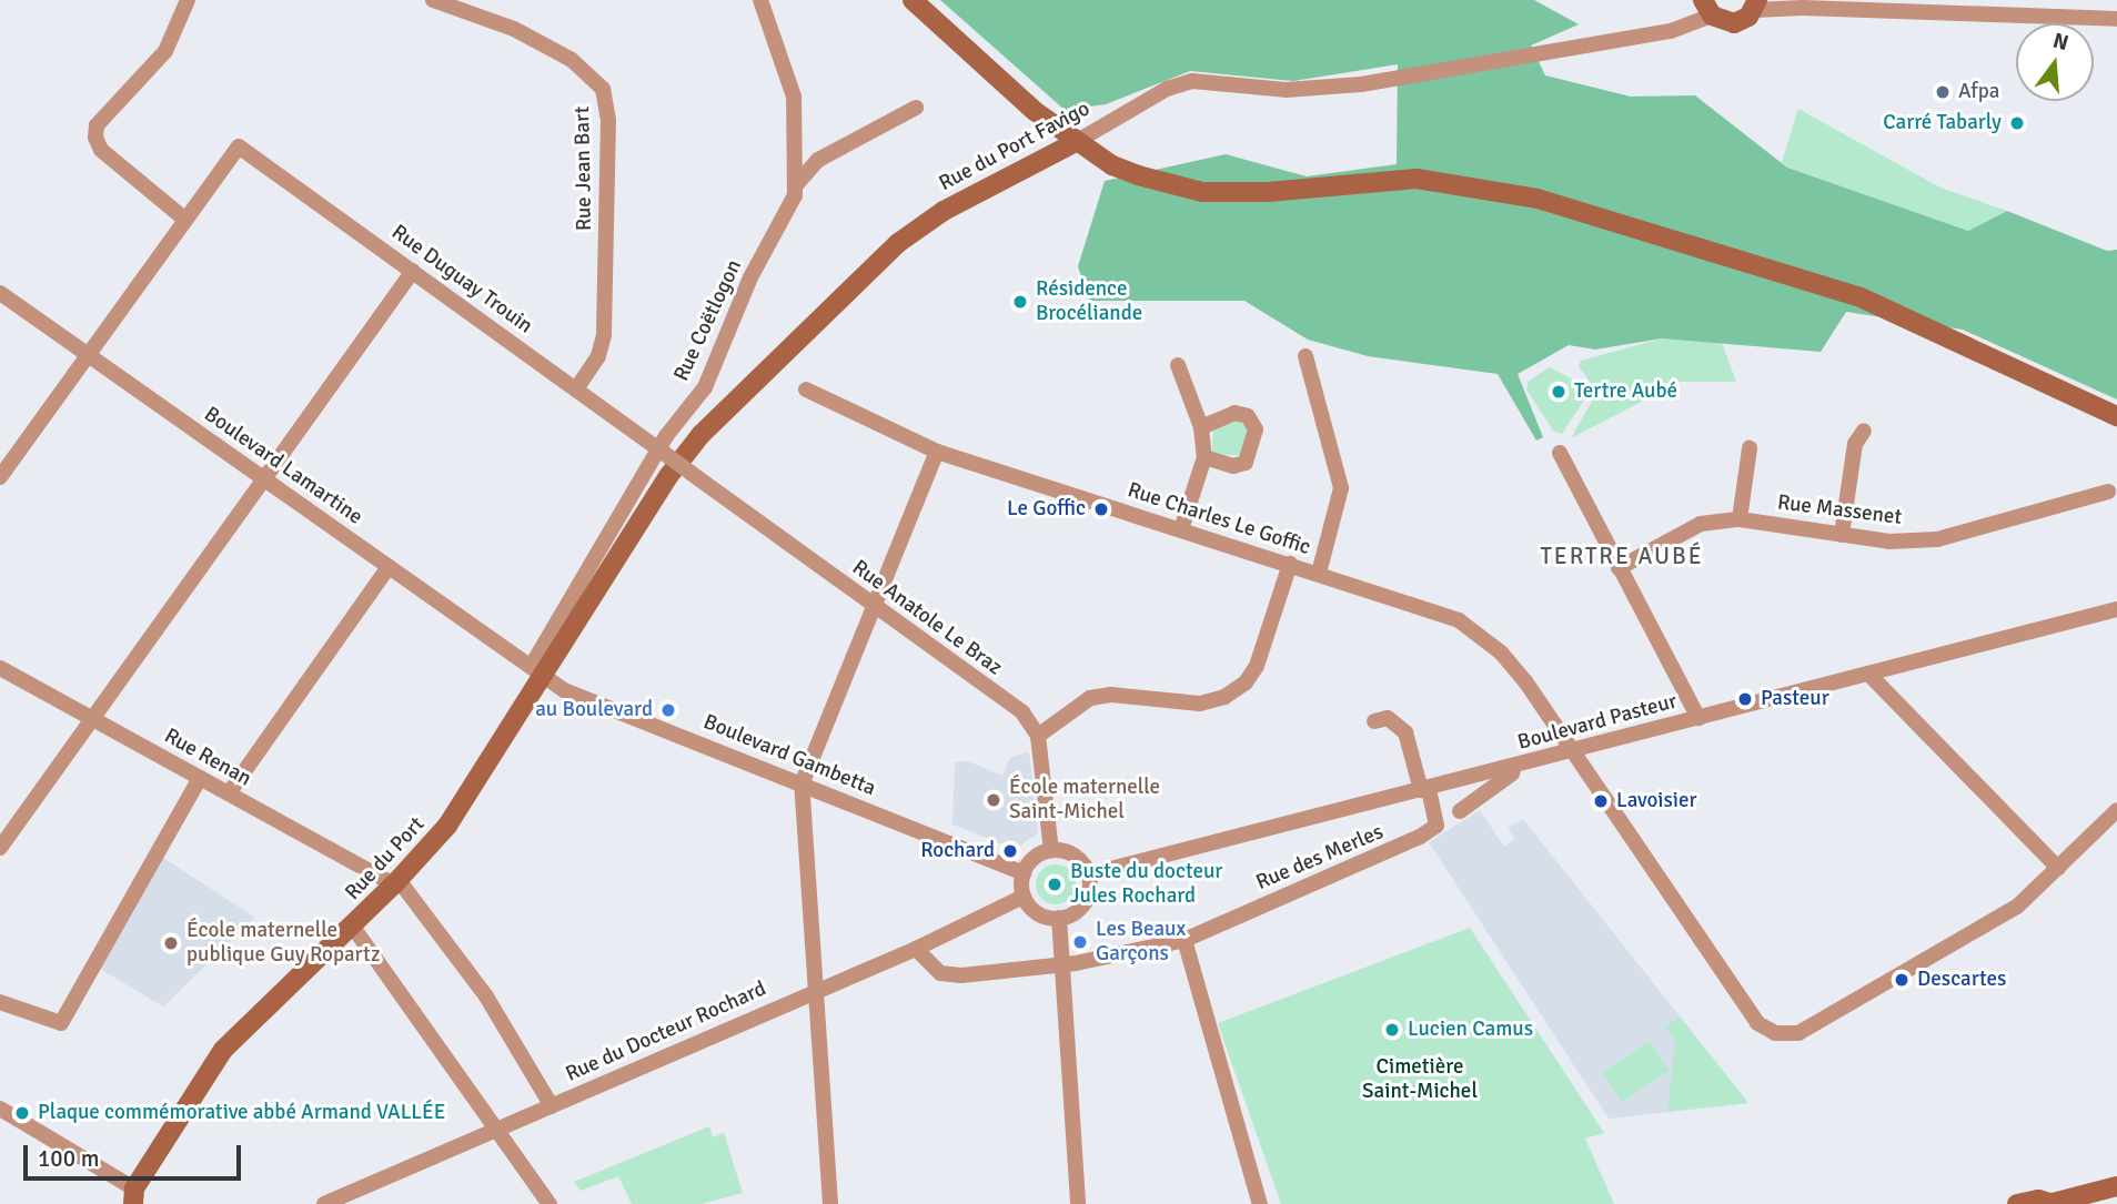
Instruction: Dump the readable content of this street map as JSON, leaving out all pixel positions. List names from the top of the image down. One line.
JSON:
{"streets":{"street":["Rue du Port Favigo","Rue Jean Bart","Rue Duguay Trouin","Rue Coëtlogon","Boulevard Lamartine","Rue Massenet","Rue Charles Le Goffic","Rue Anatole Le Braz","Boulevard Pasteur","Boulevard Gambetta","Rue Renan","Rue des Merles","Rue du Port","Rue du Docteur Rochard"]},"crossings":[["Rue du Port Favigo","Rue Coëtlogon"],["Rue du Port Favigo","Boulevard Lamartine"],["Rue du Port Favigo","Boulevard Gambetta"],["Rue du Port Favigo","Rue du Port"],["Rue Jean Bart","Rue Duguay Trouin"],["Rue Duguay Trouin","Rue Coëtlogon"],["Rue Duguay Trouin","Rue Anatole Le Braz"],["Rue Coëtlogon","Boulevard Lamartine"],["Rue Coëtlogon","Rue Anatole Le Braz"],["Rue Coëtlogon","Boulevard Gambetta"],["Rue Coëtlogon","Rue du Port"],["Boulevard Lamartine","Boulevard Gambetta"],["Boulevard Lamartine","Rue du Port"],["Rue Charles Le Goffic","Boulevard Pasteur"],["Boulevard Pasteur","Boulevard Gambetta"],["Boulevard Pasteur","Rue des Merles"],["Boulevard Pasteur","Rue du Docteur Rochard"],["Boulevard Gambetta","Rue du Port"],["Boulevard Gambetta","Rue du Docteur Rochard"],["Rue Renan","Rue du Port"],["Rue des Merles","Rue du Docteur Rochard"]],"districts":["TERTRE AUBÉ"],"parks":["Cimetière Saint-Michel"],"places":["Afpa","Carré Tabarly","Résidence Brocéliande","Tertre Aubé","Le Goffic","Pasteur","au Boulevard","École maternelle Saint-Michel","Lavoisier","Rochard","Buste du docteur Jules Rochard","Les Beaux Garçons","École maternelle publique Guy Ropartz","Descartes","Lucien Camus","Plaque commémorative abbé Armand VALLÉE"],"scale_bar":"100 m","north":"top"}
